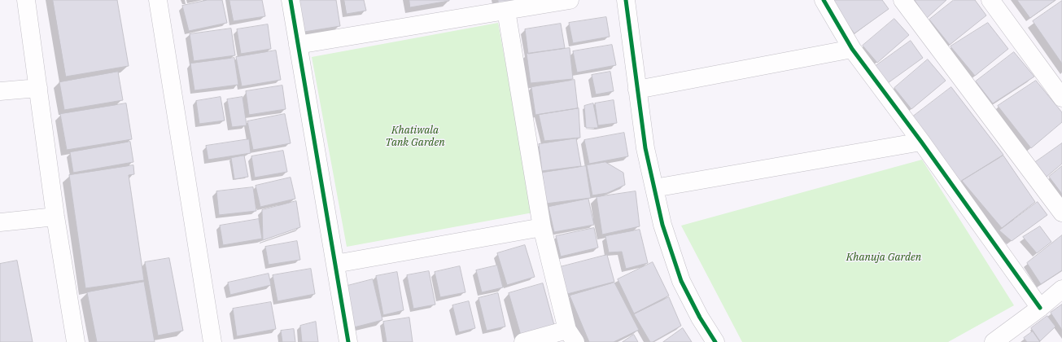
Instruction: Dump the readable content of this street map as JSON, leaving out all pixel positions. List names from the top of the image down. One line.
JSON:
{"parks":["Khatiwala Tank Garden","Khanuja Garden"]}
